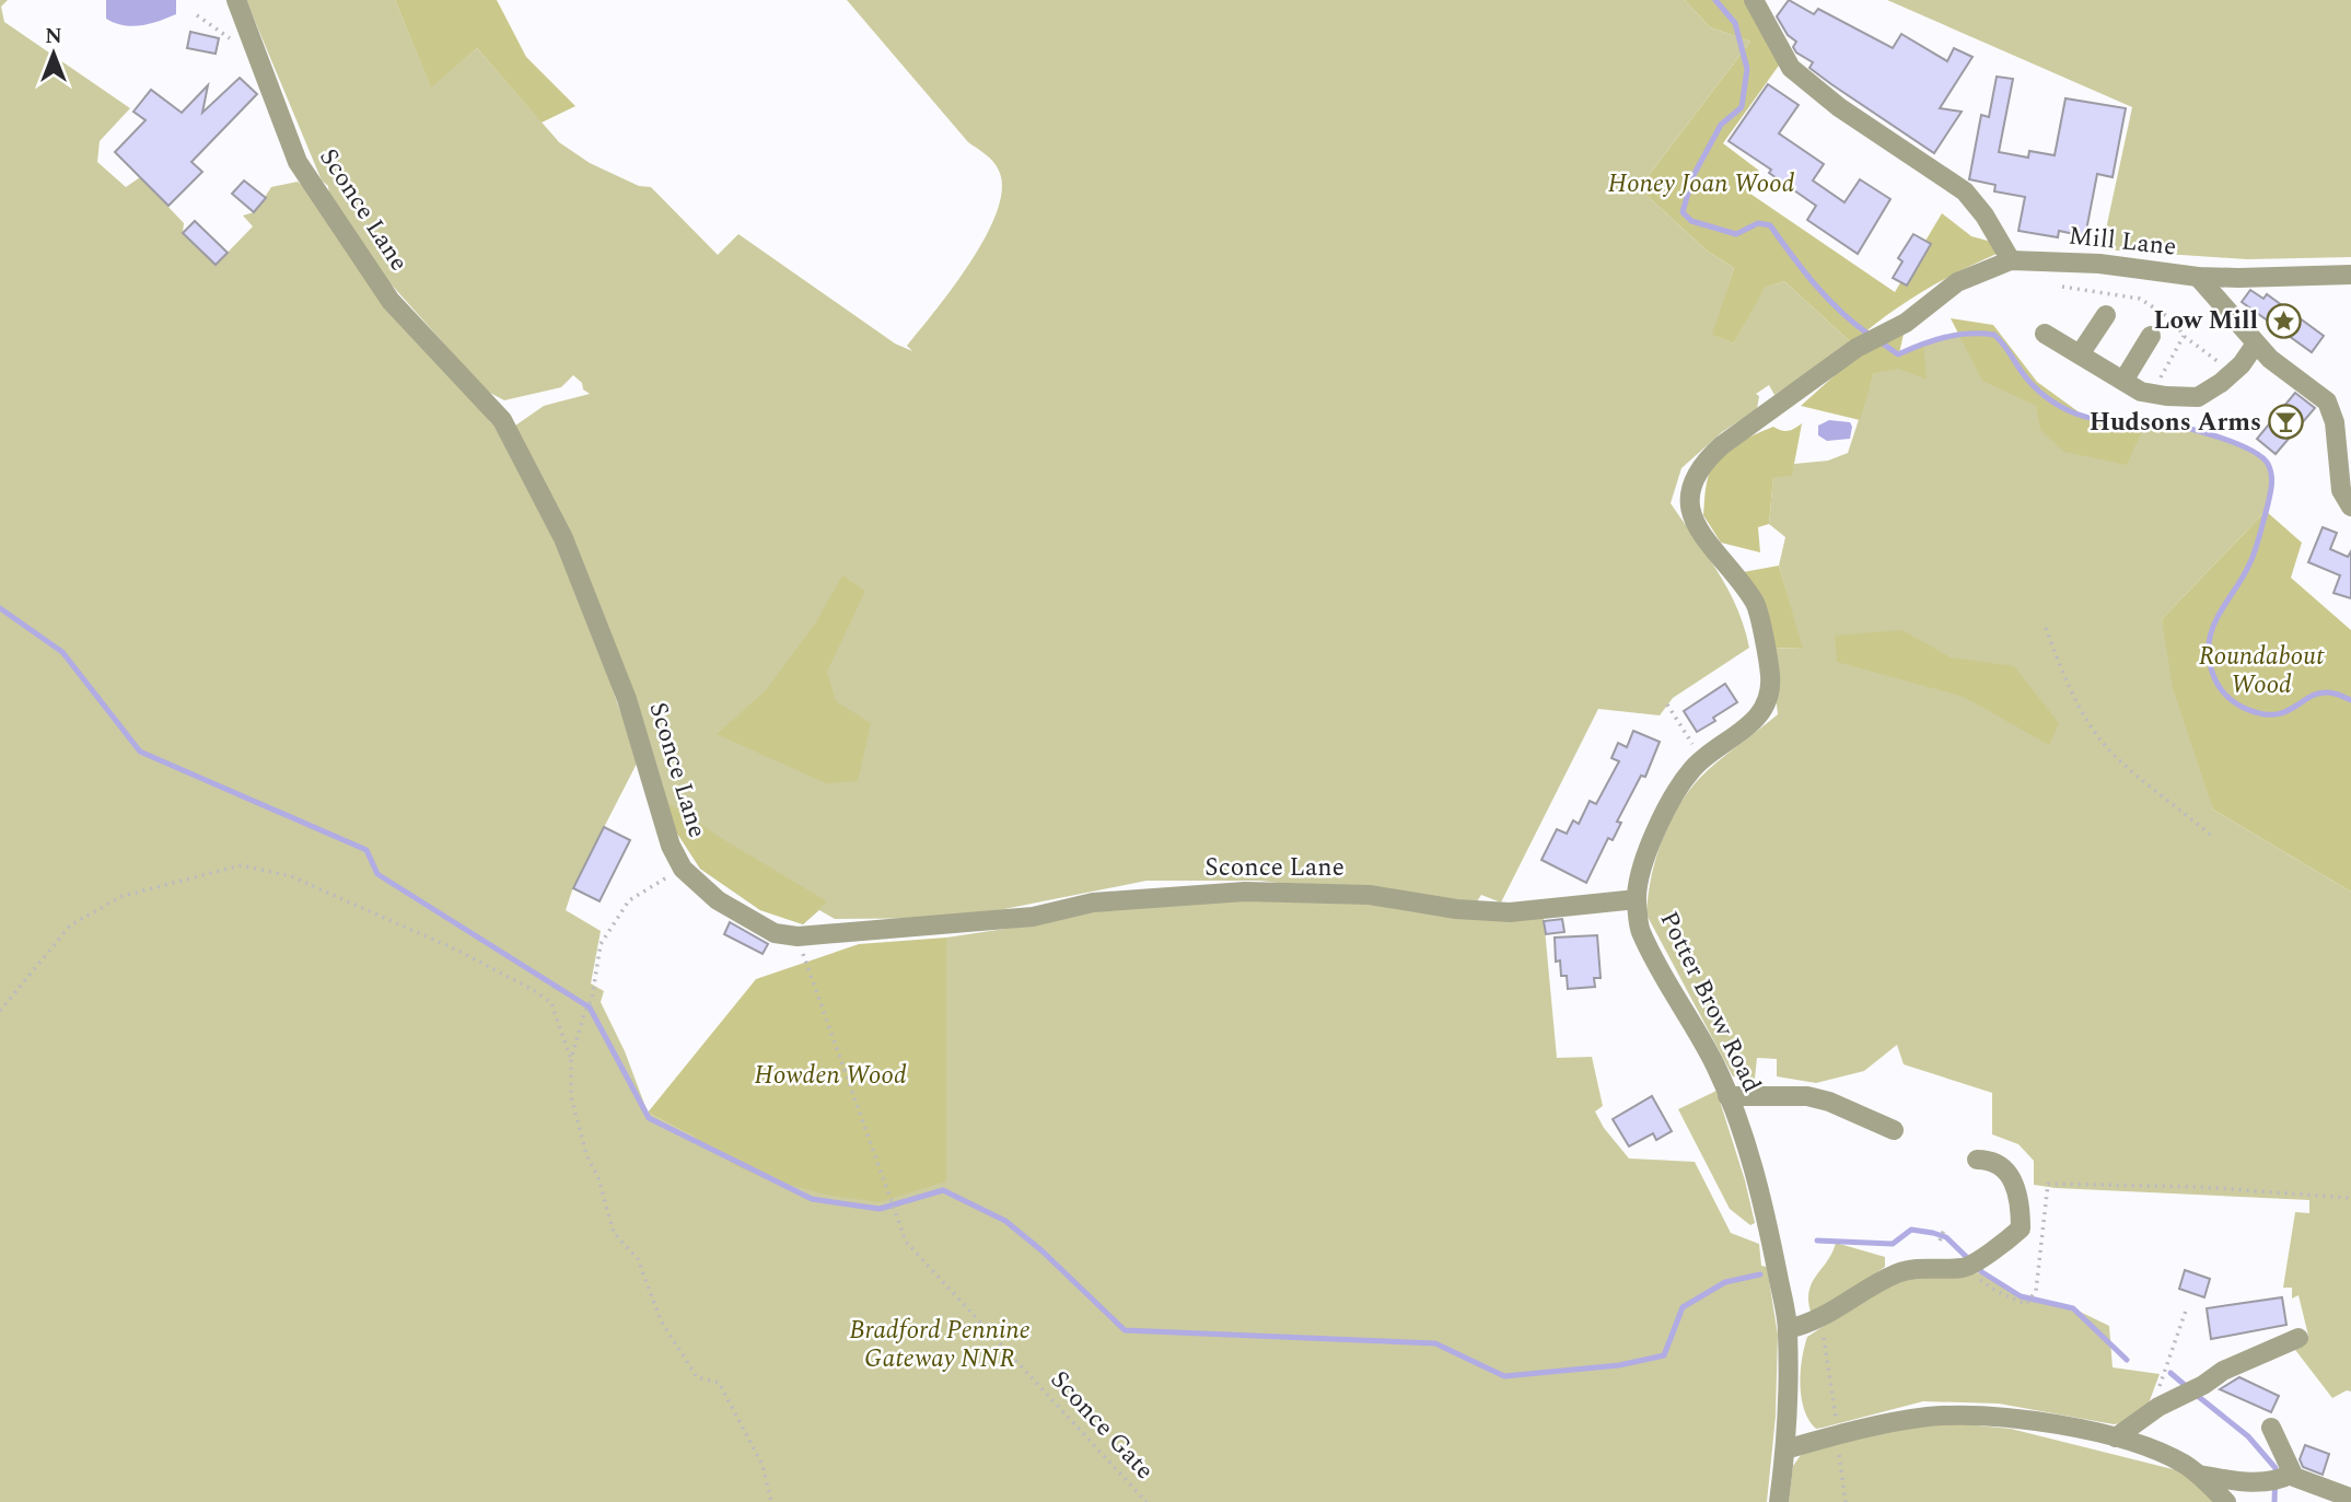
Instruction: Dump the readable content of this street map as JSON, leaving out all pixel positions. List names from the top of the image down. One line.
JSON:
{"streets":{"street":["Sconce Lane","Mill Lane","Potter Brow Road"],"path":["Sconce Gate"]},"crossings":[["Sconce Lane","Potter Brow Road"],["Sconce Lane","Sconce Gate"],["Mill Lane","Potter Brow Road"]],"parks":["Honey Joan Wood","Roundabout Wood","Howden Wood","Bradford Pennine Gateway NNR"],"places":{"place":["Low Mill"],"bar":["Hudsons Arms"]},"north":"top"}
